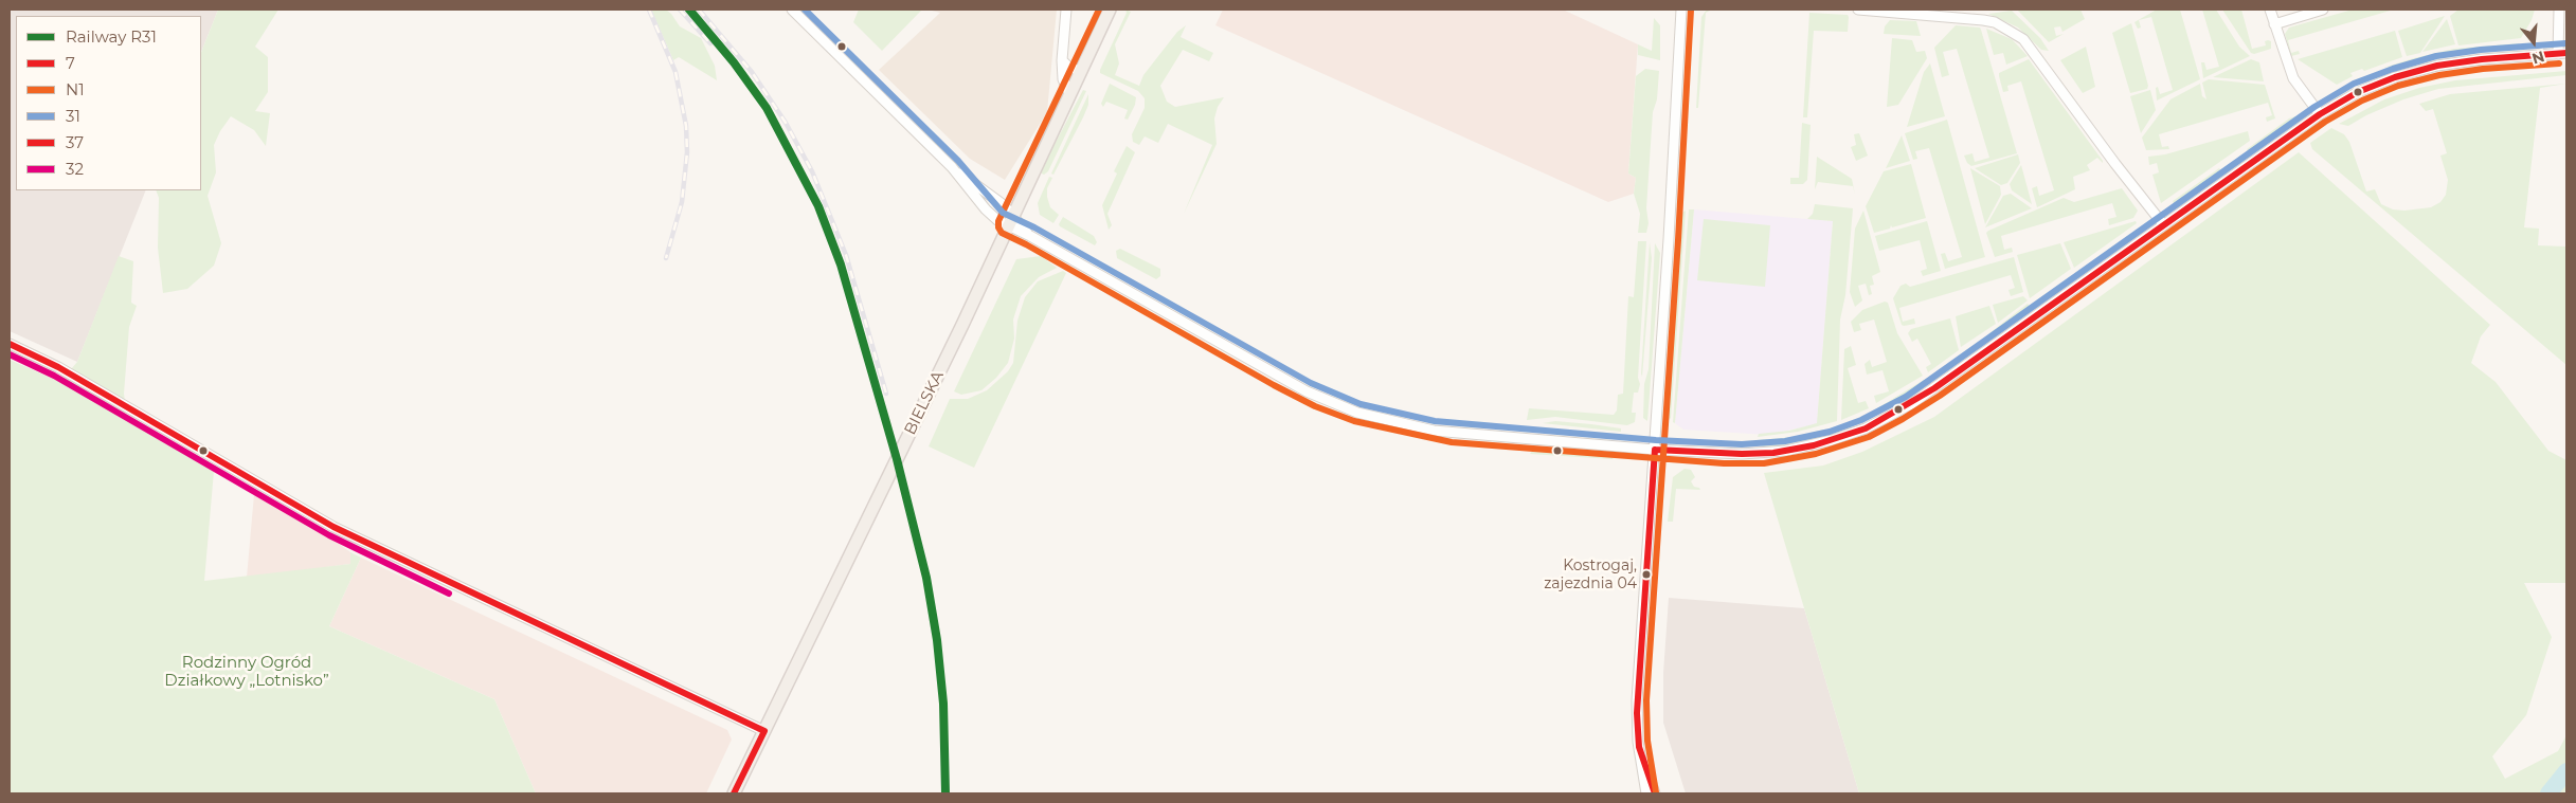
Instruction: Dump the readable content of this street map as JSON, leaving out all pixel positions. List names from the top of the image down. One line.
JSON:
{"streets":{"main road":["BIELSKA"]},"parks":["Rodzinny Ogród Działkowy „Lotnisko”"],"places":["Kostrogaj, zajezdnia 04"],"lines":["rail line R31","transit line N1","transit line 31","transit line 7","transit line 37","transit line 32"],"legend":["Railway R31","7","N1","31","37","32"],"north":"bottom"}
